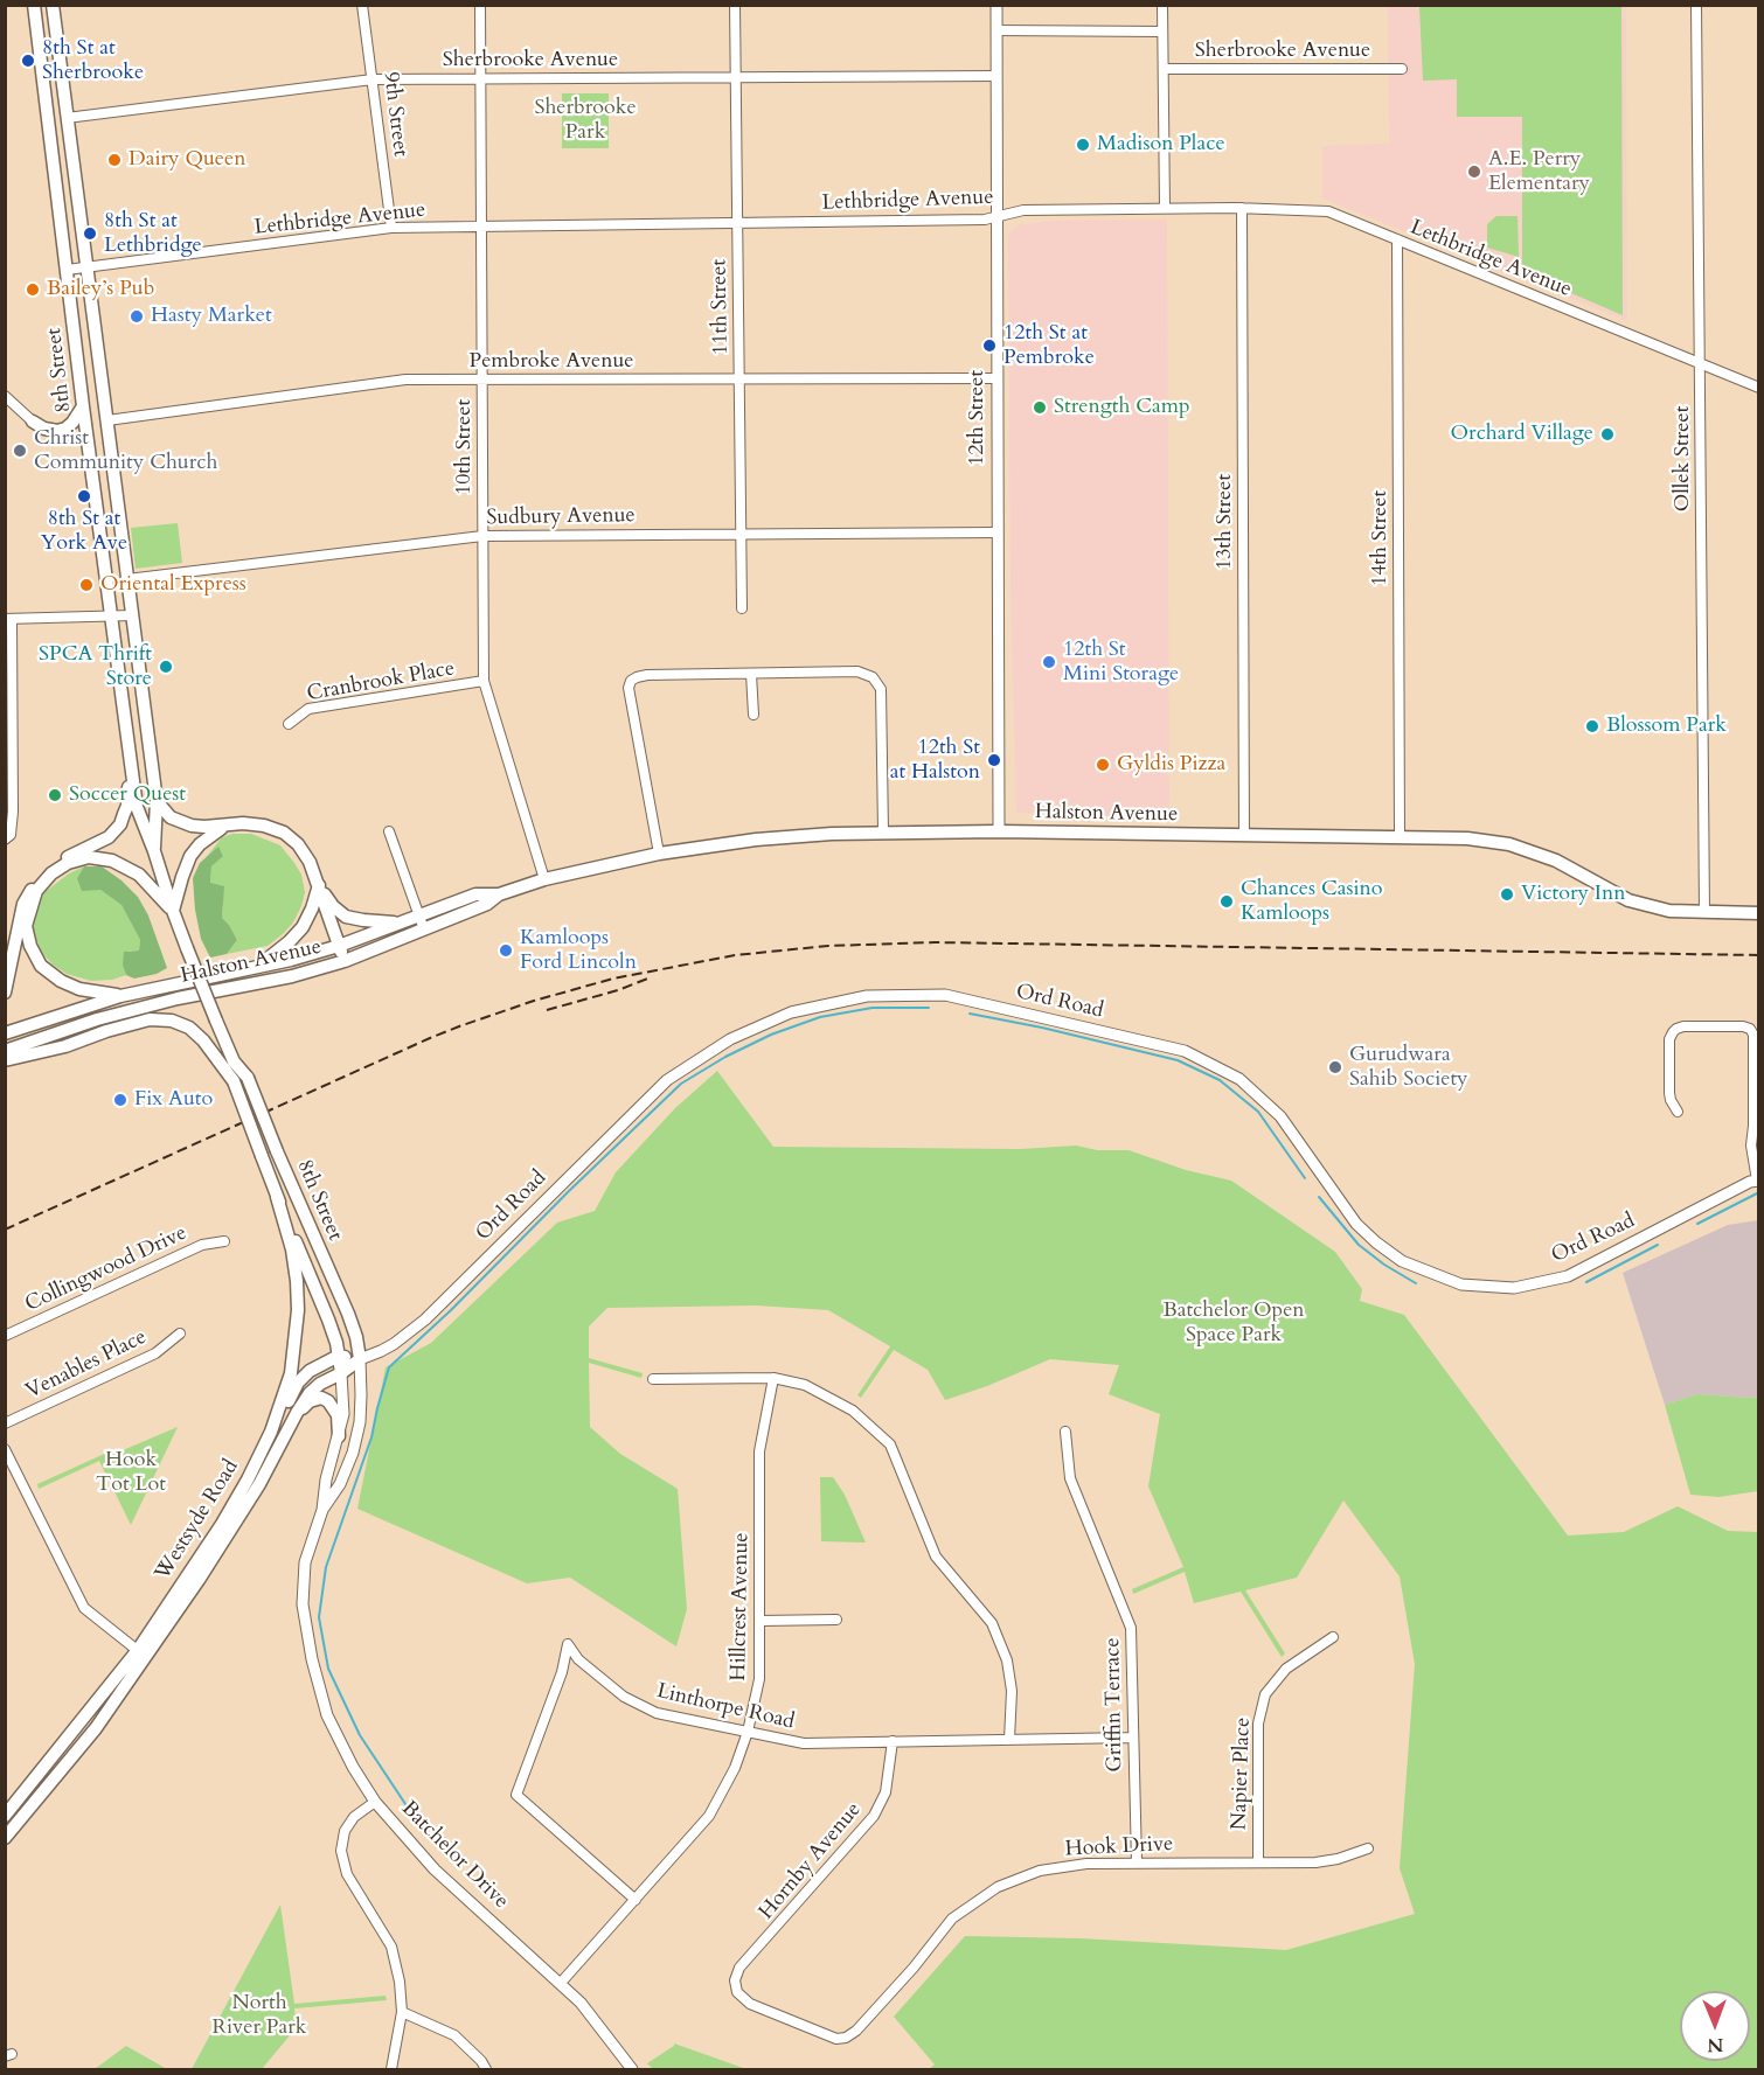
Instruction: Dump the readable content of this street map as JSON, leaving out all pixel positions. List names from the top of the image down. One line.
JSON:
{"streets":{"main road":["8th Street","Halston Avenue","Westsyde Road","Batchelor Drive"],"street":["Sherbrooke Avenue","9th Street","Lethbridge Avenue","11th Street","Pembroke Avenue","12th Street","10th Street","Ollek Street","Sudbury Avenue","13th Street","14th Street","Cranbrook Place","Ord Road","Collingwood Drive","Venables Place","Hillcrest Avenue","Griffin Terrace","Linthorpe Road","Napier Place","Hook Drive","Hornby Avenue"]},"crossings":[["Sherbrooke Avenue","9th Street"],["Sherbrooke Avenue","11th Street"],["Sherbrooke Avenue","8th Street"],["Sherbrooke Avenue","12th Street"],["Sherbrooke Avenue","10th Street"],["9th Street","Lethbridge Avenue"],["Lethbridge Avenue","11th Street"],["Lethbridge Avenue","8th Street"],["Lethbridge Avenue","12th Street"],["Lethbridge Avenue","10th Street"],["Lethbridge Avenue","Ollek Street"],["Lethbridge Avenue","13th Street"],["Lethbridge Avenue","14th Street"],["11th Street","Pembroke Avenue"],["11th Street","Sudbury Avenue"],["Pembroke Avenue","8th Street"],["Pembroke Avenue","12th Street"],["Pembroke Avenue","10th Street"],["8th Street","Sudbury Avenue"],["8th Street","Ord Road"],["8th Street","Westsyde Road"],["8th Street","Batchelor Drive"],["12th Street","Sudbury Avenue"],["12th Street","Halston Avenue"],["10th Street","Sudbury Avenue"],["10th Street","Cranbrook Place"],["10th Street","Halston Avenue"],["Ollek Street","Halston Avenue"],["13th Street","Halston Avenue"],["14th Street","Halston Avenue"],["Ord Road","Westsyde Road"],["Ord Road","Batchelor Drive"],["Westsyde Road","Batchelor Drive"],["Hillcrest Avenue","Linthorpe Road"],["Hillcrest Avenue","Batchelor Drive"],["Griffin Terrace","Linthorpe Road"],["Griffin Terrace","Hook Drive"],["Linthorpe Road","Hornby Avenue"],["Napier Place","Hook Drive"],["Hook Drive","Hornby Avenue"]],"parks":["Sherbrooke Park","Batchelor Open Space Park","Hook Tot Lot","North River Park"],"places":["8th St at Sherbrooke","Madison Place","Dairy Queen","A.E. Perry Elementary","8th St at Lethbridge","Bailey’s Pub","Hasty Market","12th St at Pembroke","Strength Camp","Orchard Village","Christ Community Church","8th St at York Ave","Oriental Express","12th St Mini Storage","SPCA Thrift Store","Blossom Park","12th St at Halston","Gyldis Pizza","Soccer Quest","Victory Inn","Chances Casino Kamloops","Kamloops Ford Lincoln","Gurudwara Sahib Society","Fix Auto"],"north":"bottom"}
